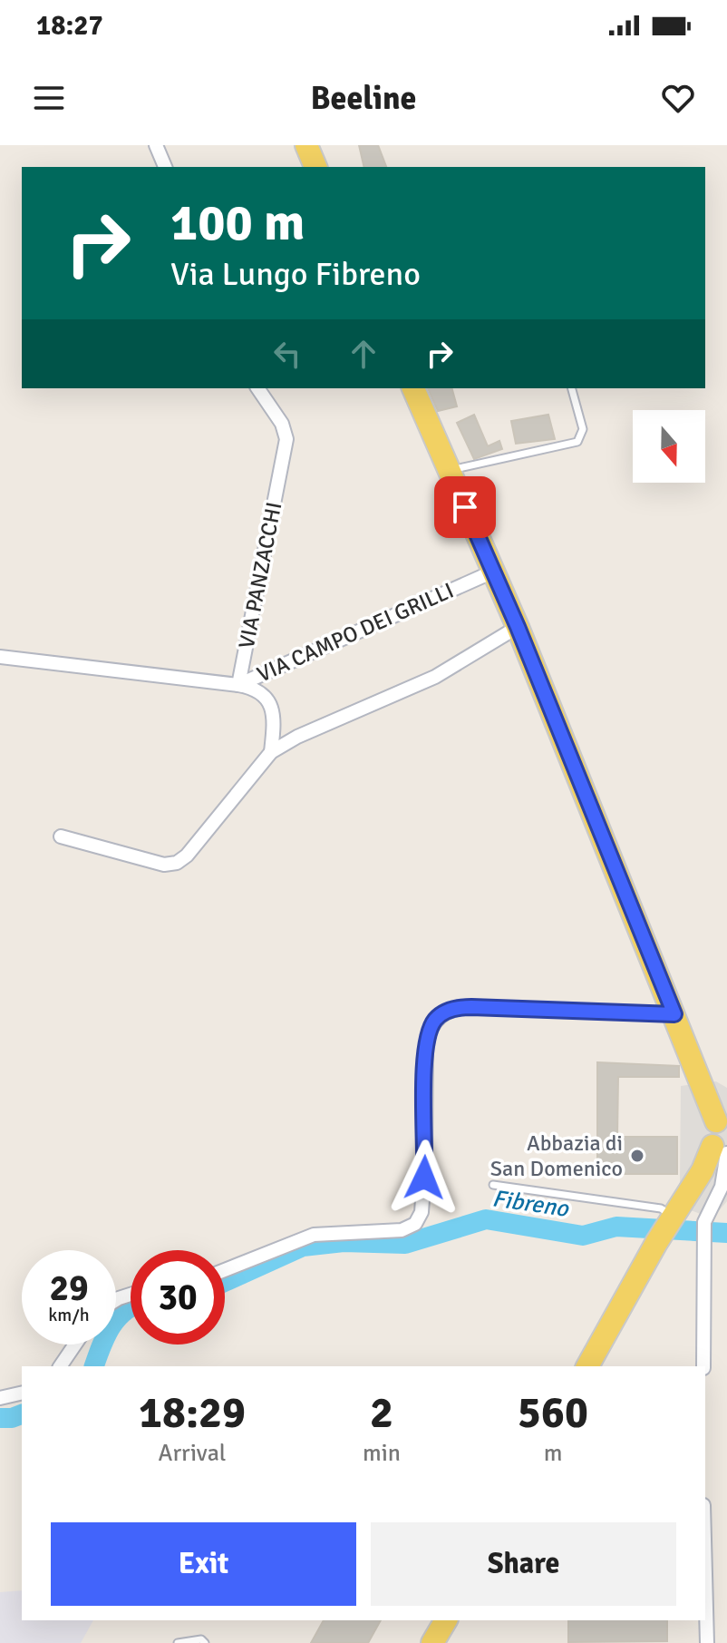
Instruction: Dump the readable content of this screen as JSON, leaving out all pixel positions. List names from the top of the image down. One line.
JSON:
{"streets":{"street":["VIA PANZACCHI","VIA CAMPO DEI GRILLI"]},"crossings":[["VIA PANZACCHI","VIA CAMPO DEI GRILLI"]],"water":["Fibreno"],"places":["Abbazia di San Domenico"],"north":"bottom","page":{"status":"18:27","header":"Beeline","turn":["100 m","Via Lungo Fibreno"],"speed":"29 km/h","limit":"30","eta":["18:29","Arrival","2","min","560","m"],"buttons":["Exit","Share"]}}
